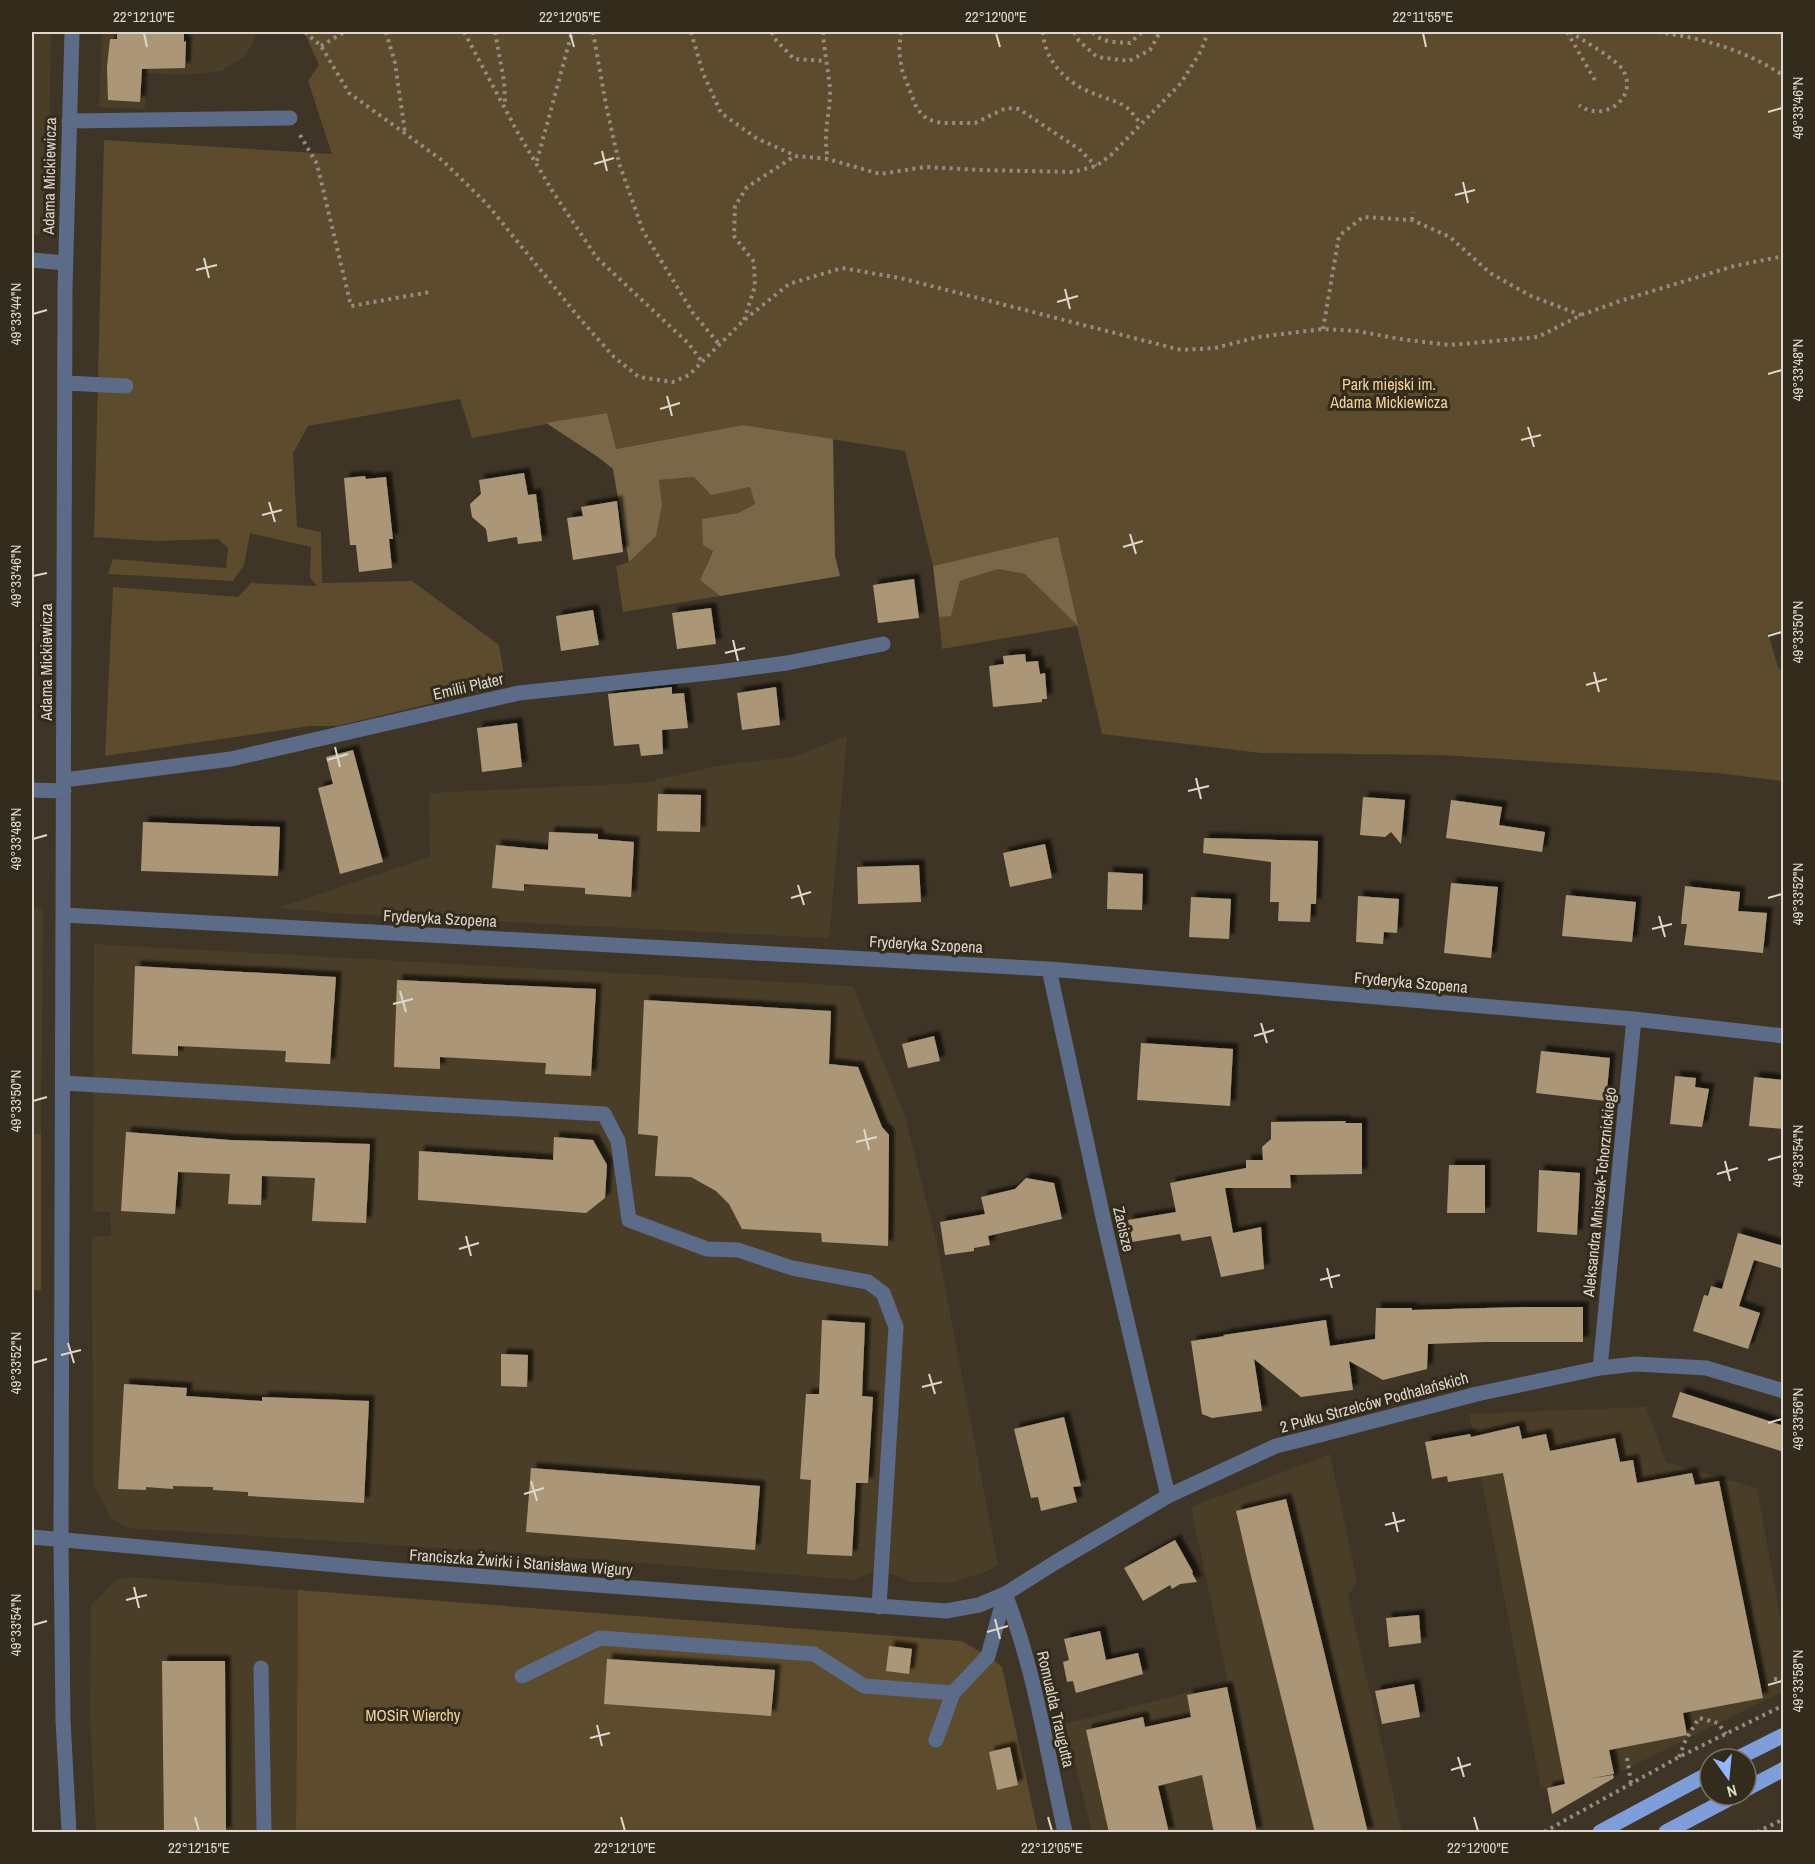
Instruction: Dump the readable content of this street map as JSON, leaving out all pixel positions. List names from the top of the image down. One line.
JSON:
{"streets":{"street":["Adama Mickiewicza","Emilii Plater","Fryderyka Szopena","Aleksandra Mniszek-Tchorznickiego","Zacisze","2 Pułku Strzelców Podhalańskich","Franciszka Żwirki i Stanisława Wigury","Romualda Traugutta"]},"crossings":[["Adama Mickiewicza","Emilii Plater"],["Adama Mickiewicza","Fryderyka Szopena"],["Adama Mickiewicza","Franciszka Żwirki i Stanisława Wigury"],["Fryderyka Szopena","Aleksandra Mniszek-Tchorznickiego"],["Fryderyka Szopena","Zacisze"],["Aleksandra Mniszek-Tchorznickiego","2 Pułku Strzelców Podhalańskich"],["Zacisze","2 Pułku Strzelców Podhalańskich"],["2 Pułku Strzelców Podhalańskich","Franciszka Żwirki i Stanisława Wigury"],["2 Pułku Strzelców Podhalańskich","Romualda Traugutta"],["Franciszka Żwirki i Stanisława Wigury","Romualda Traugutta"]],"parks":["Park miejski im. Adama Mickiewicza","MOSiR Wierchy"],"north":"bottom","coordinates":["22°12'10\"E","22°12'05\"E","22°12'00\"E","22°11'55\"E","49°33'46\"N","49°33'44\"N","49°33'48\"N","49°33'50\"N","49°33'52\"N","49°33'54\"N","49°33'56\"N","49°33'58\"N","22°12'15\"E"]}
